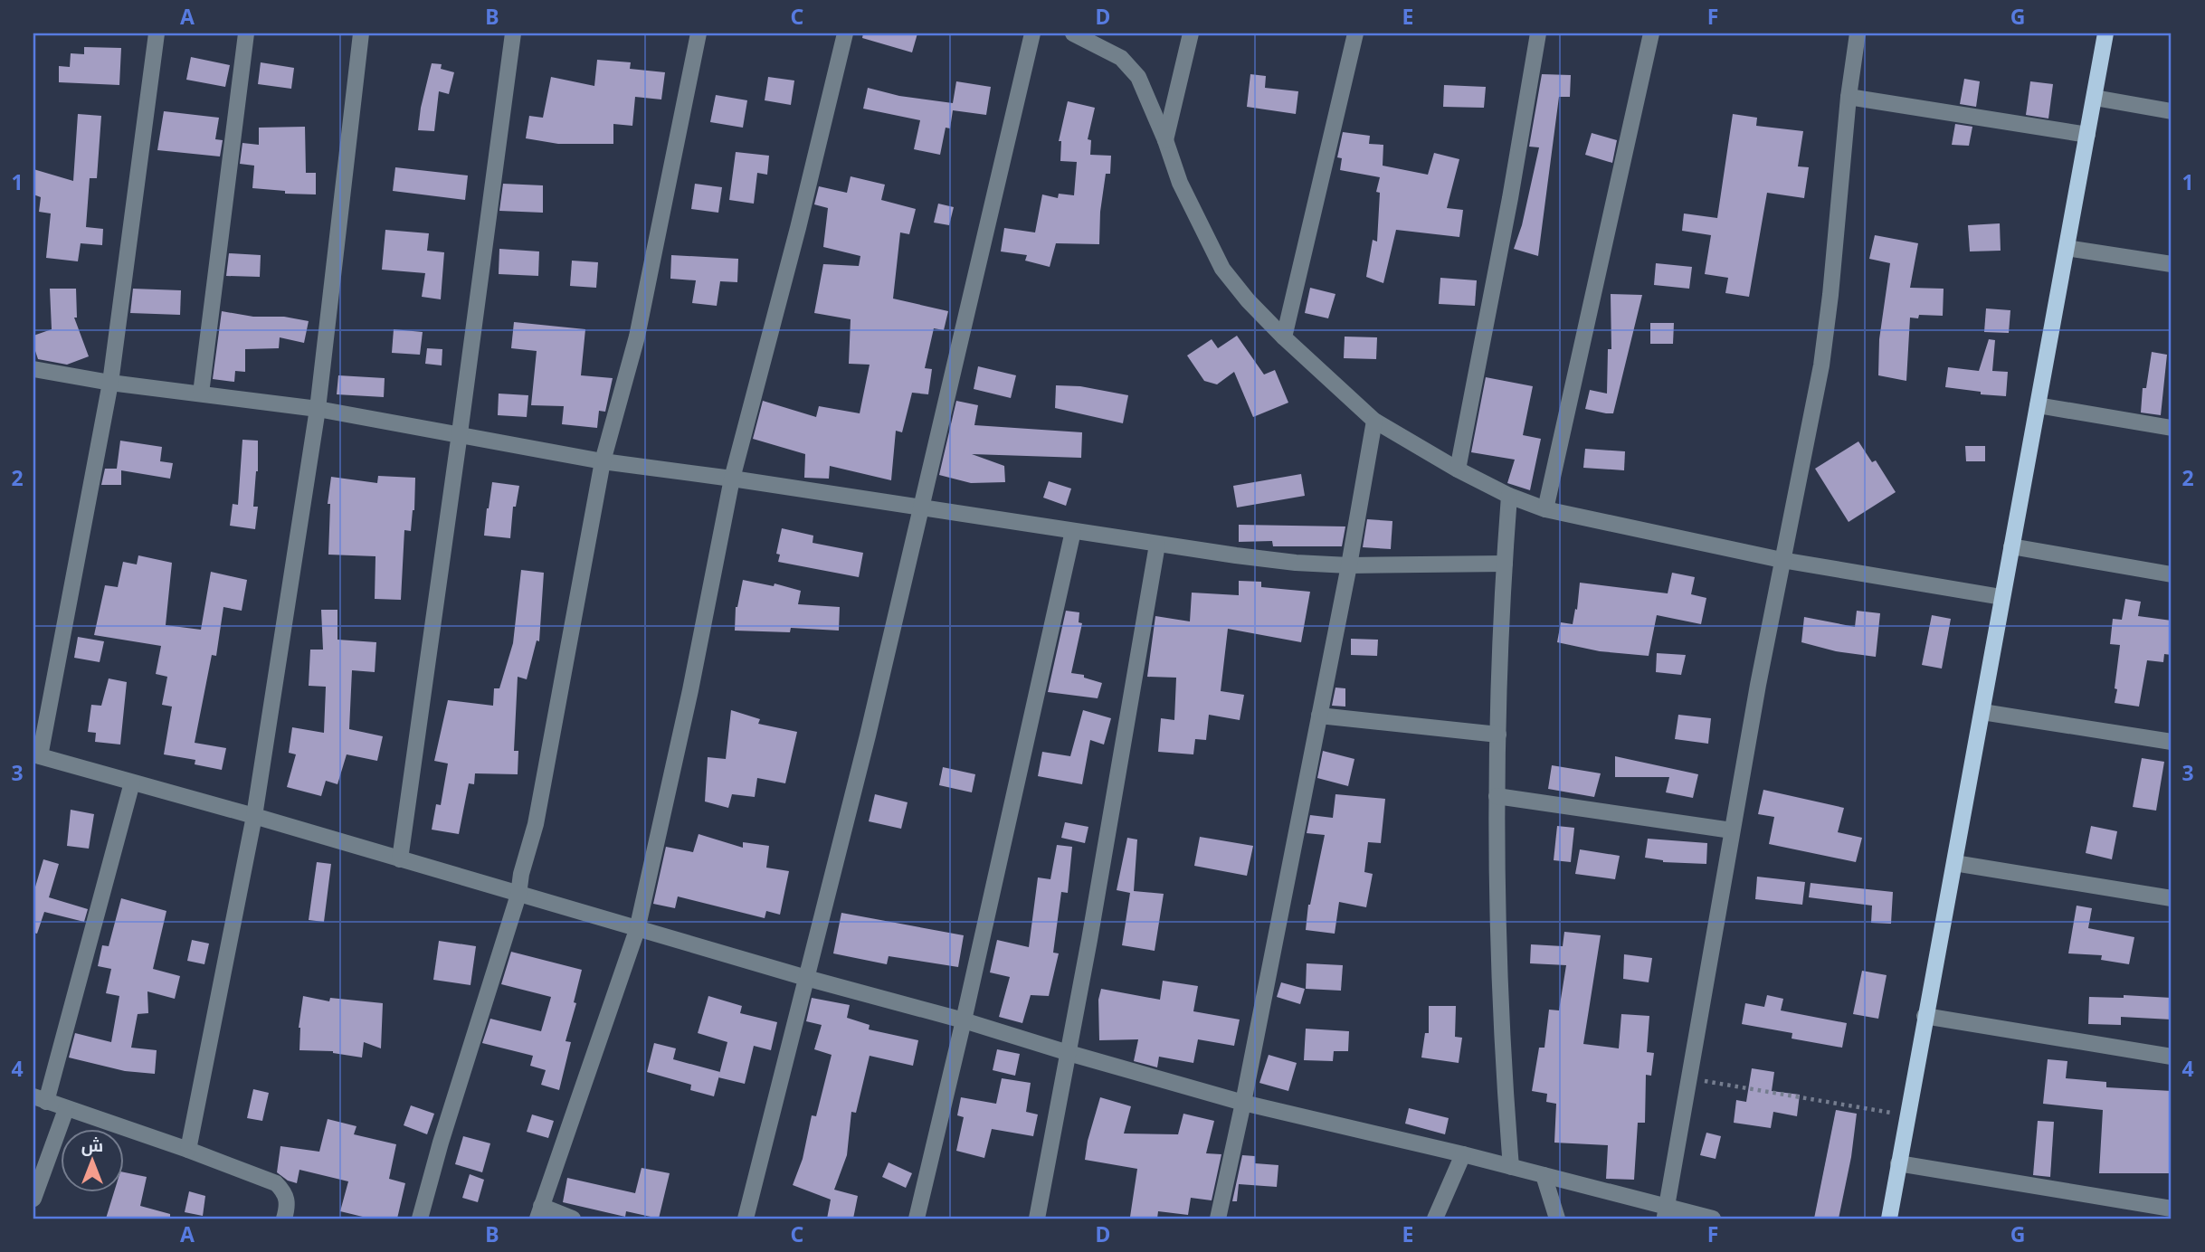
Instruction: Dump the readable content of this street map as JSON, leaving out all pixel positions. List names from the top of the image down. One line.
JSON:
{"north":"top","grid":{"columns":["A","B","C","D","E","F","G"],"rows":["1","2","3","4"]}}
